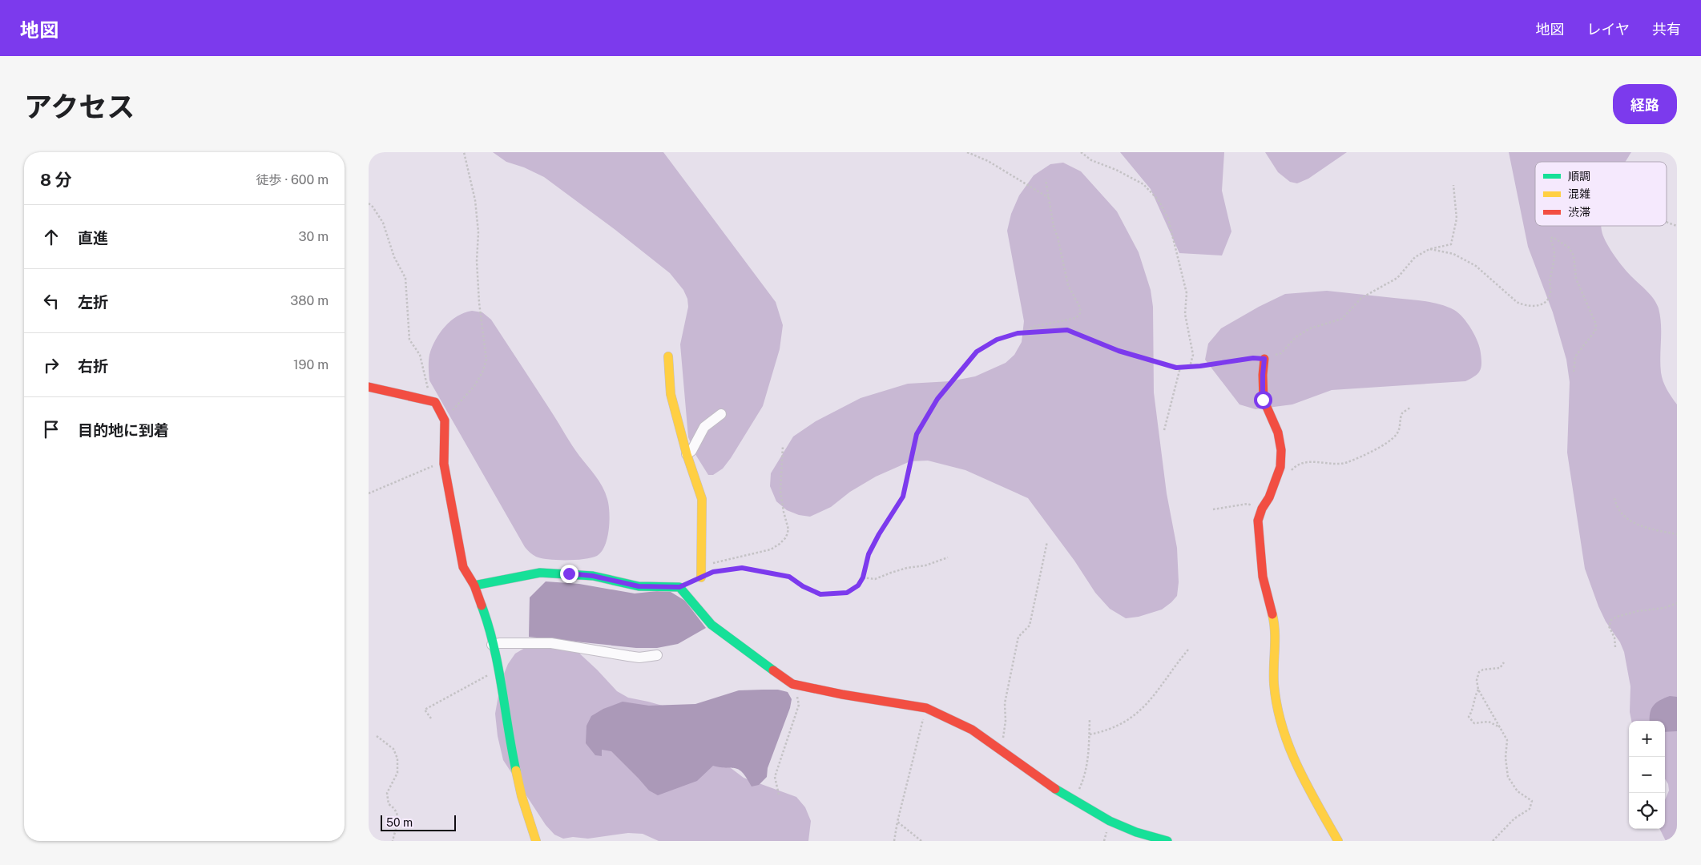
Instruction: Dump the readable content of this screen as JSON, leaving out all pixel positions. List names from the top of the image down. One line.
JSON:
{"legend":["順調","混雑","渋滞"],"scale_bar":"50 m","page":{"header":"地図","nav":["地図","レイヤ","共有"],"title":"アクセス","buttons":"経路","heading":["8 分","徒歩 · 600 m"],"list":[["直進","30 m"],["左折","380 m"],["右折","190 m"],"目的地に到着"],"map_buttons":["+","−"],"scale":"50 m"}}
